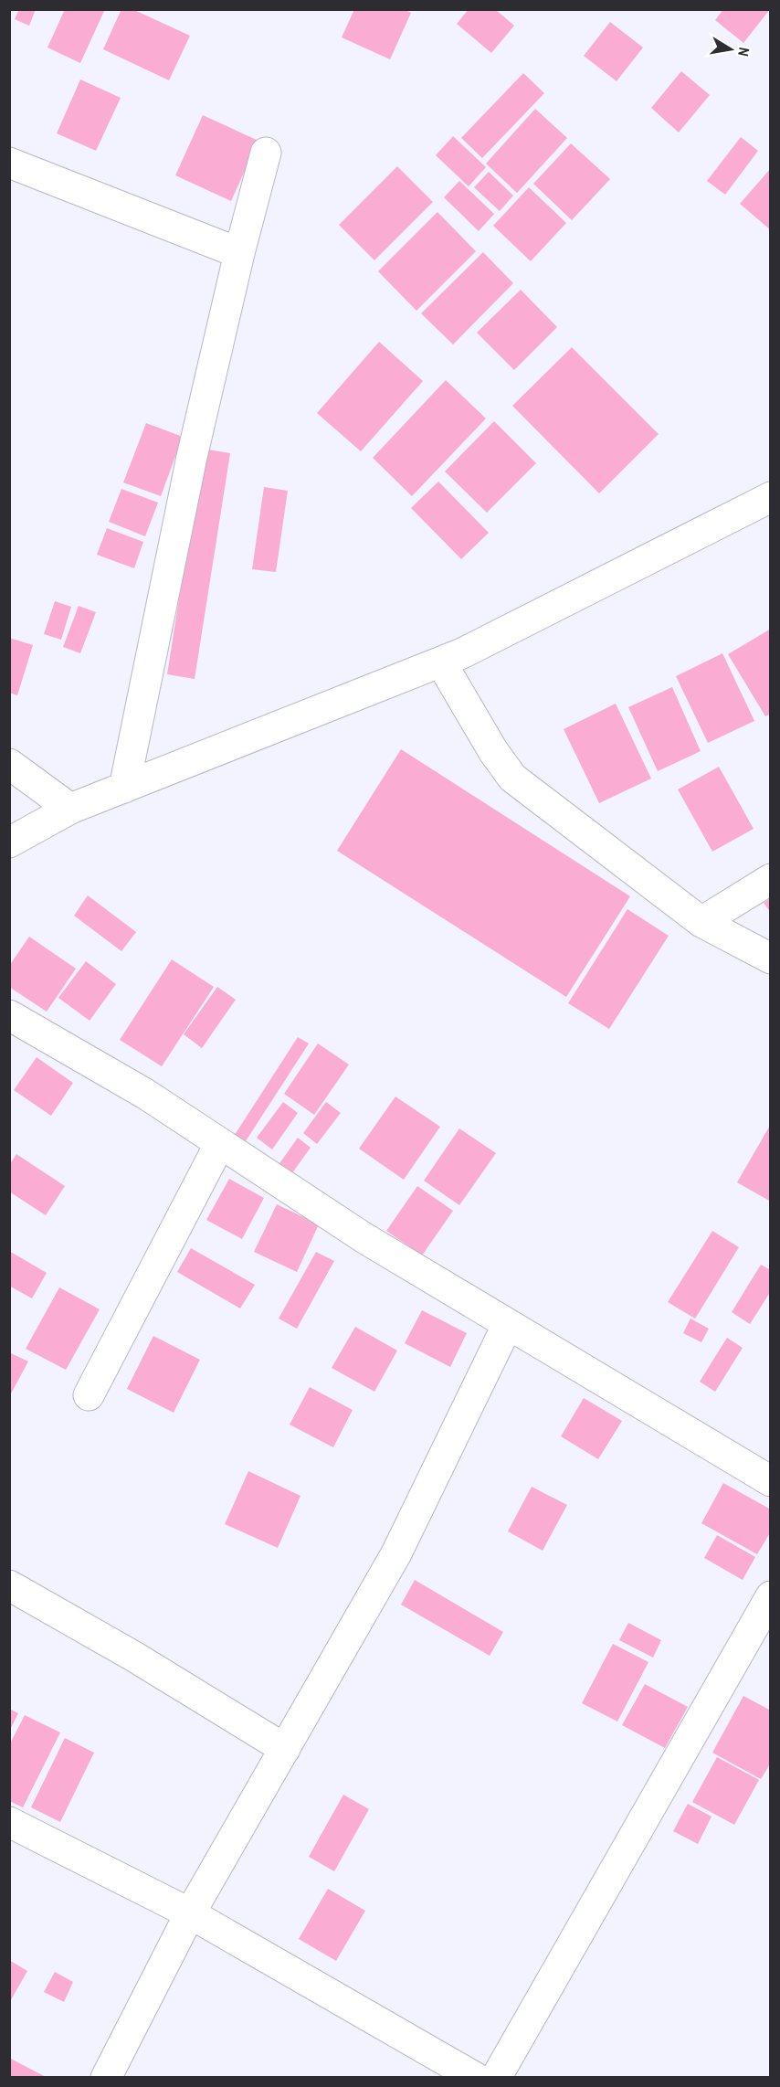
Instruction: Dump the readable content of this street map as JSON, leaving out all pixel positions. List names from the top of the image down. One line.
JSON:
{"north":"right"}
